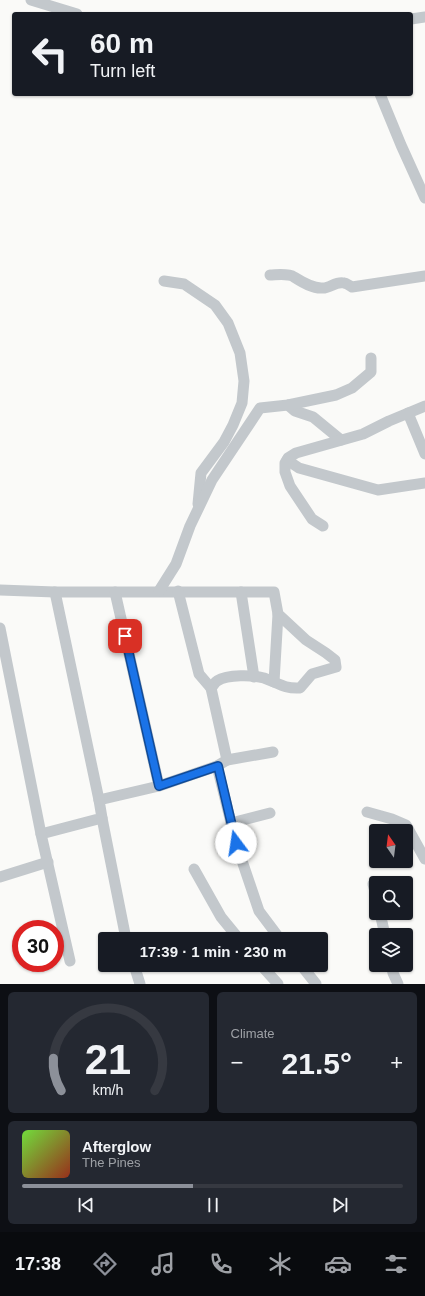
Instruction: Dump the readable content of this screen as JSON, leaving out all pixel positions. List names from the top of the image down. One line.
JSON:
{"north":"top","page":{"turn":["60 m","Turn left"],"limit":"30","trip":"17:39 · 1 min · 230 m","tile":"Climate","heat":["−","21.5°","+"],"song":["Afterglow","The Pines"],"tabs":"17:38","gauge":["21","km/h"]}}
